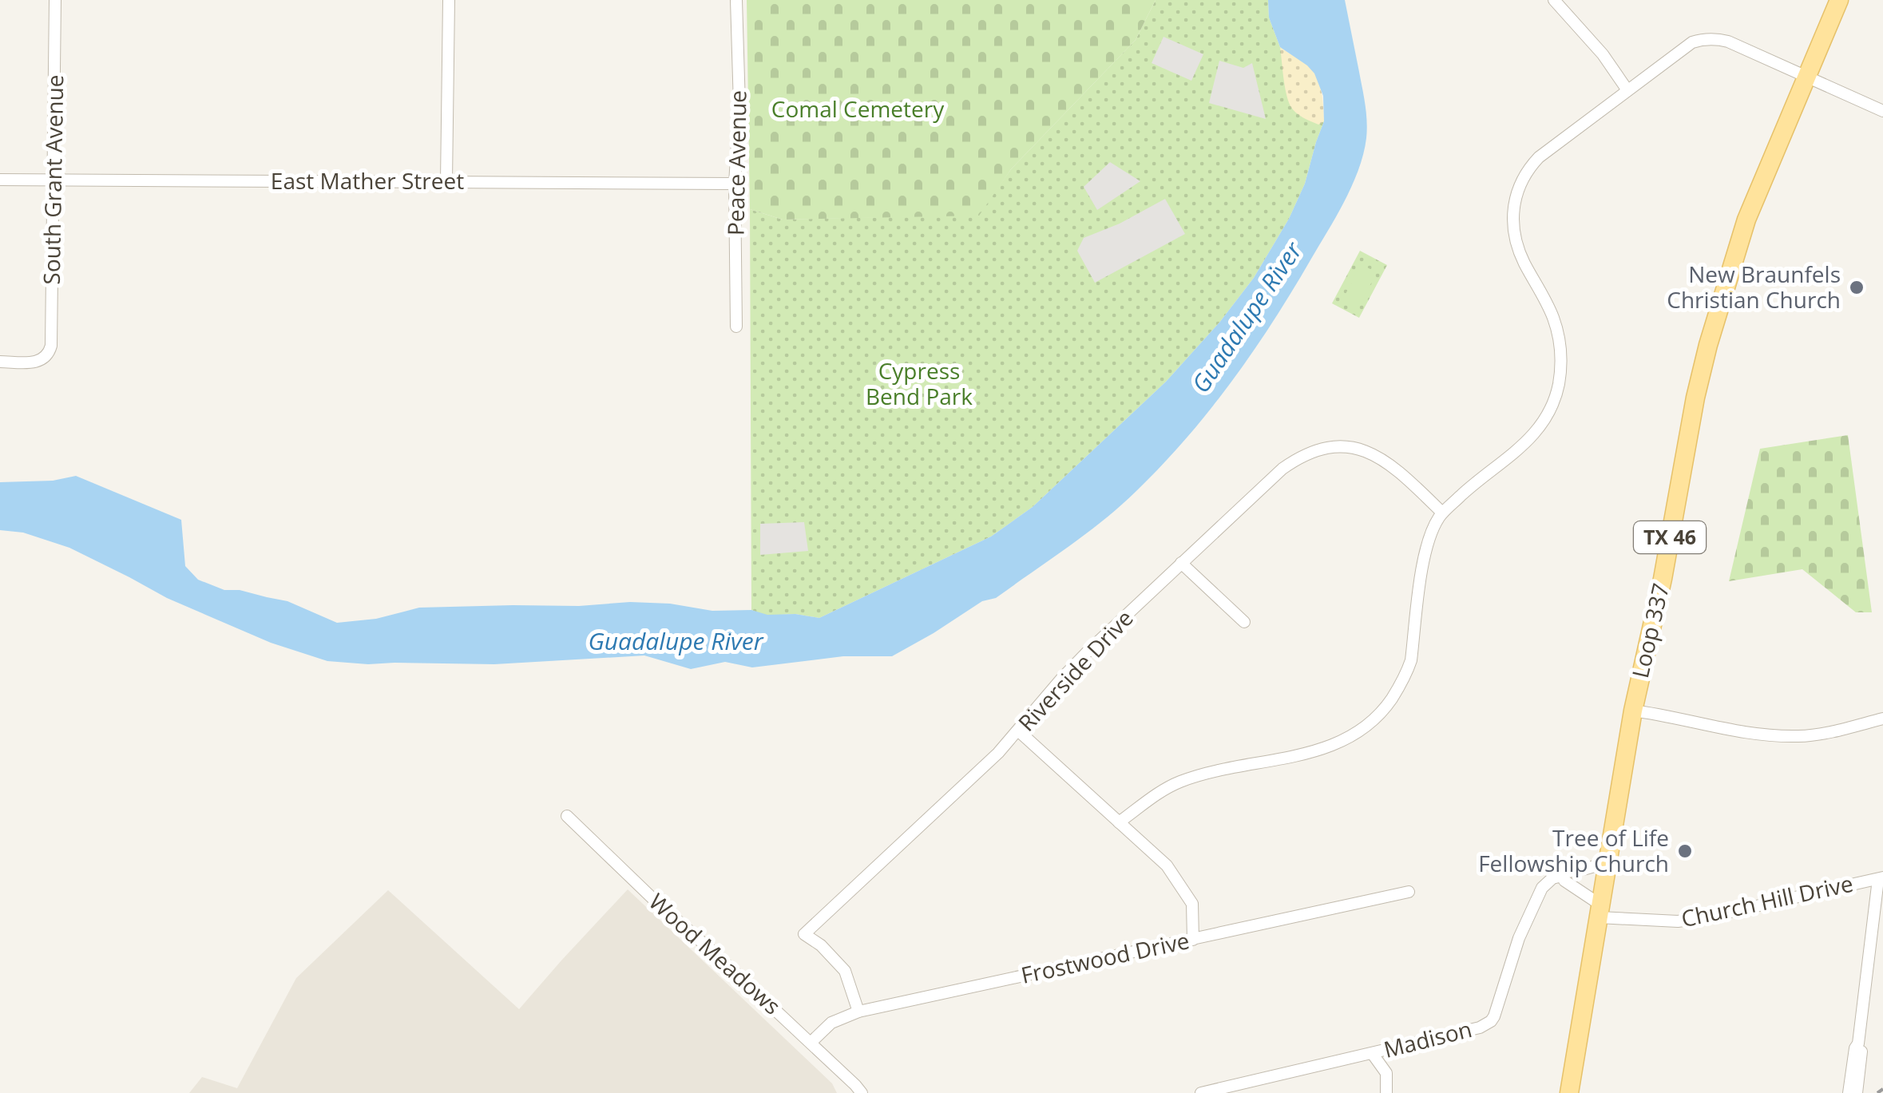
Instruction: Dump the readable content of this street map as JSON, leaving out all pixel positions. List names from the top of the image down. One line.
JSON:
{"streets":{"main road":["TX 46","Loop 337"],"street":["Peace Avenue","South Grant Avenue","East Mather Street","Riverside Drive","Church Hill Drive","Wood Meadows","Frostwood Drive","Madison"]},"crossings":[["Peace Avenue","East Mather Street"],["South Grant Avenue","East Mather Street"],["Loop 337","Church Hill Drive"],["Loop 337","Madison"],["Riverside Drive","Frostwood Drive"],["Wood Meadows","Frostwood Drive"]],"water":["Guadalupe River"],"parks":["Comal Cemetery","Cypress Bend Park"],"places":["New Braunfels Christian Church","Tree of Life Fellowship Church"]}
